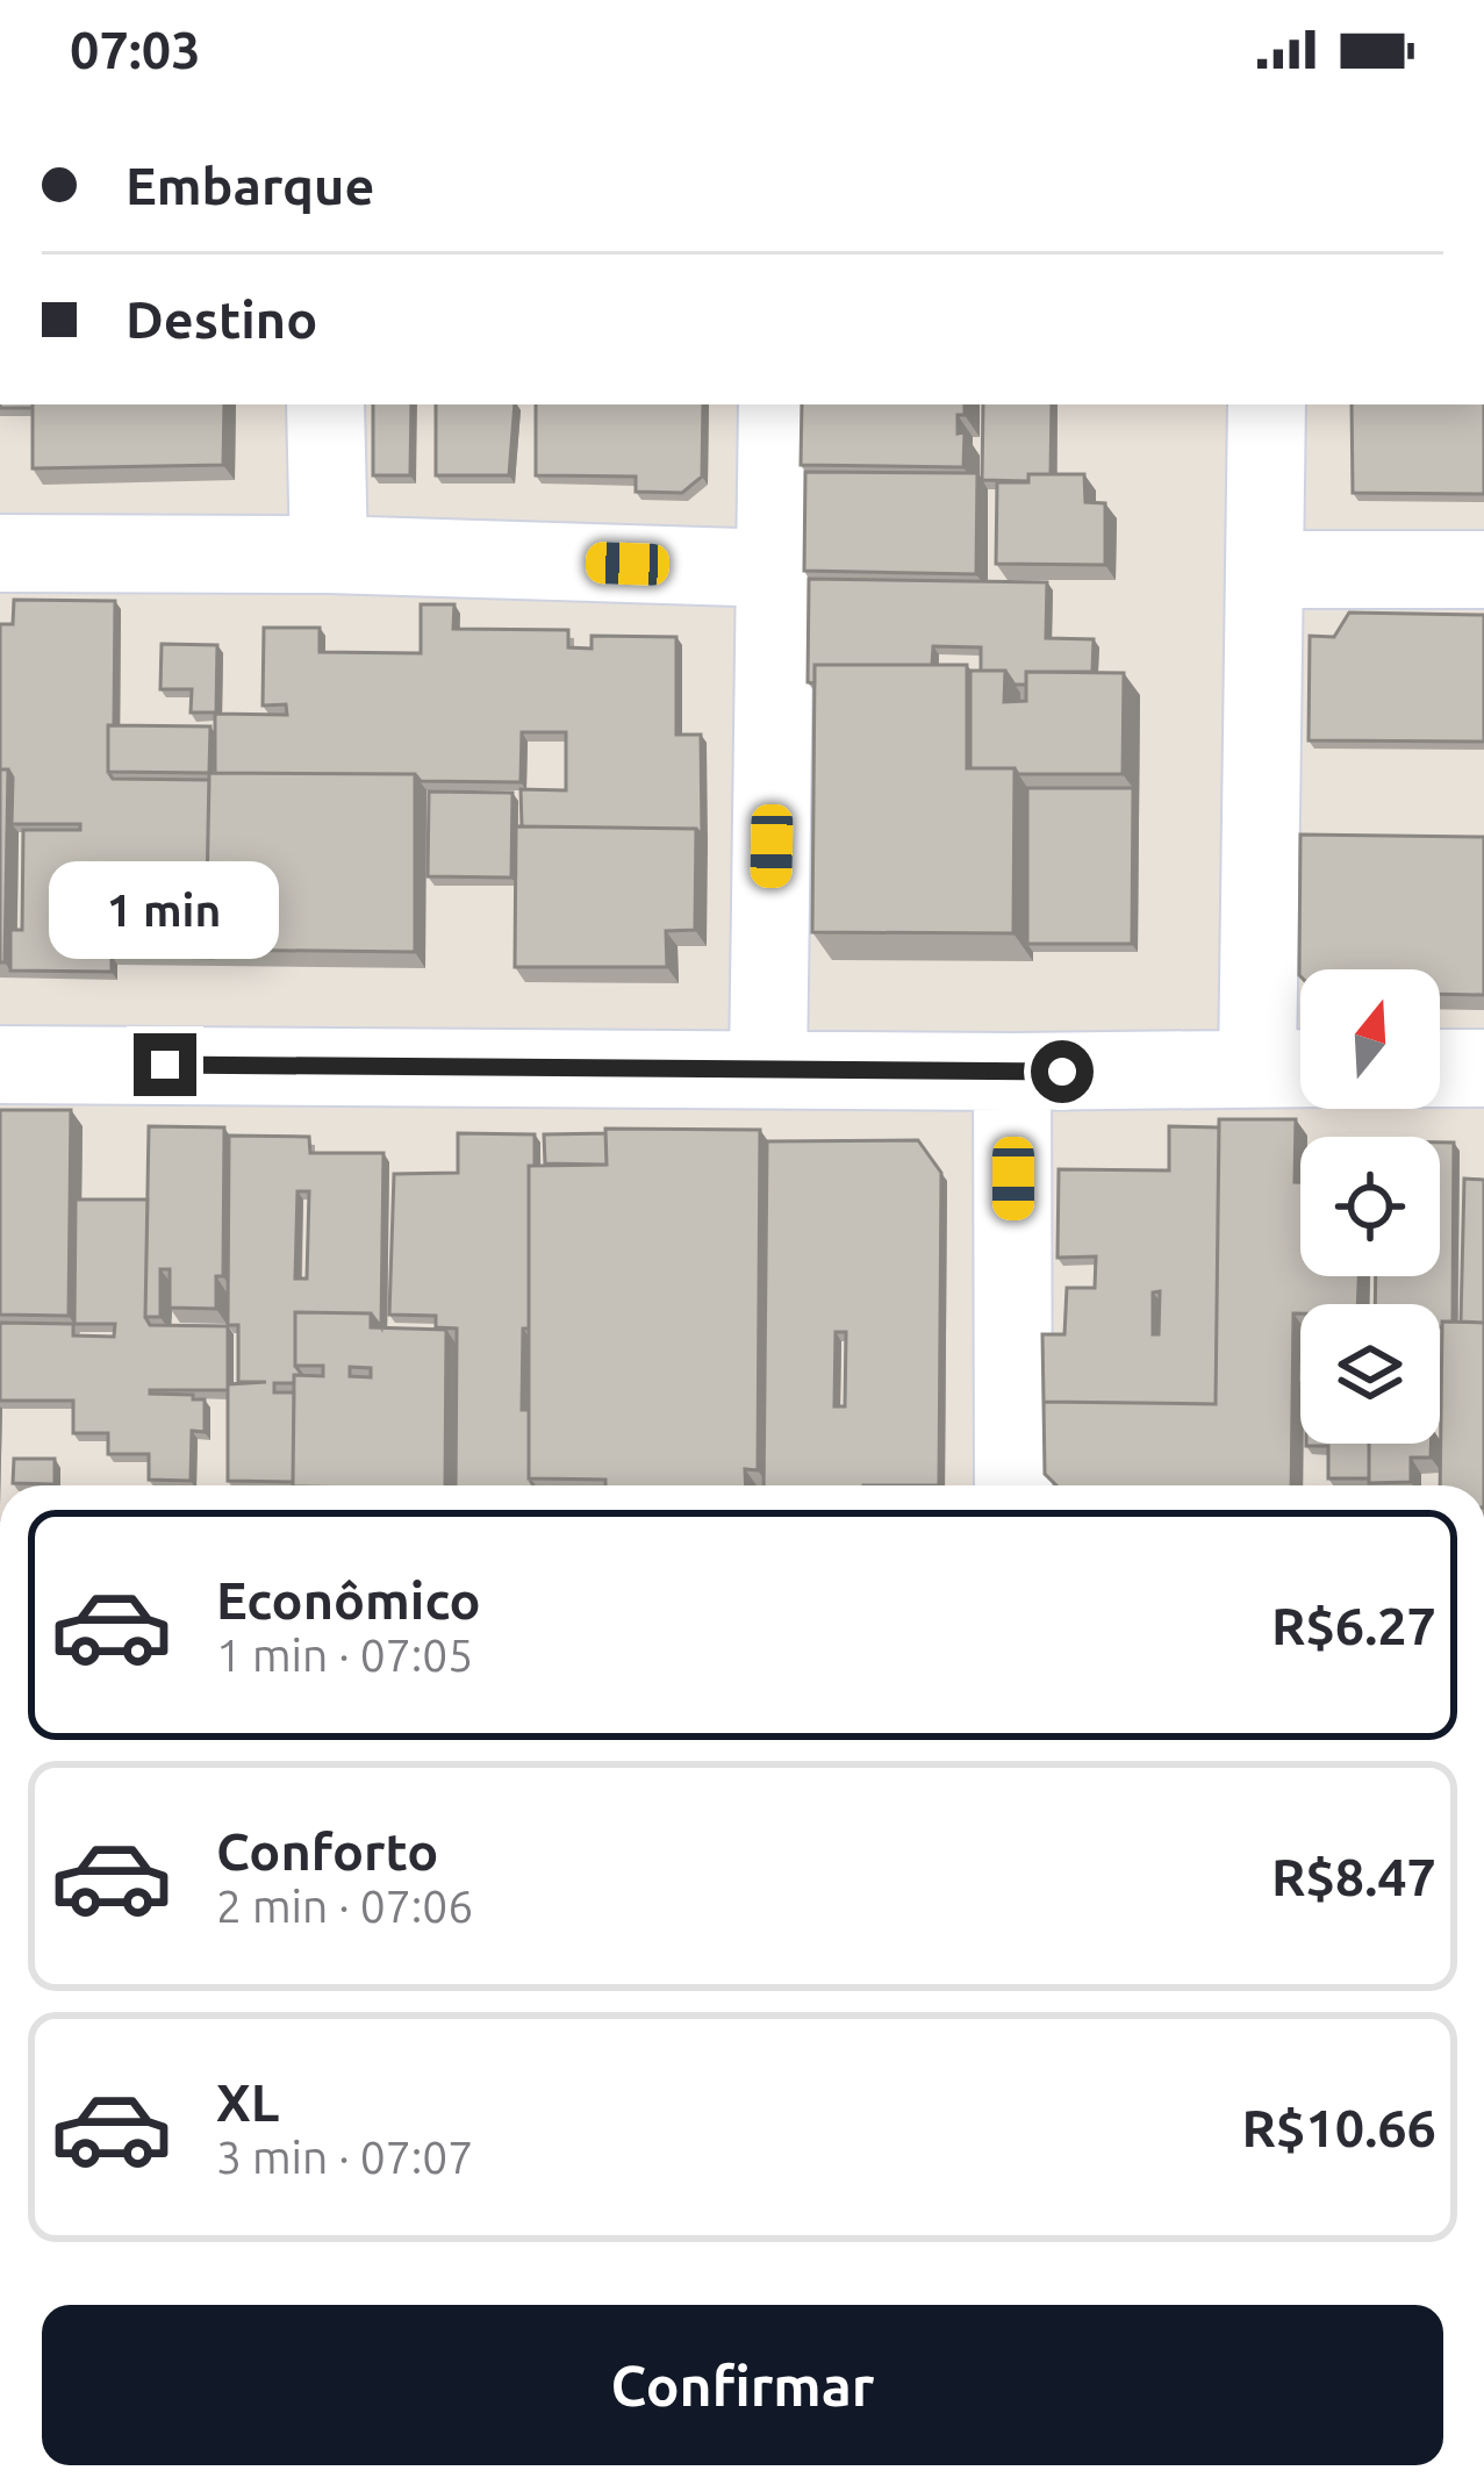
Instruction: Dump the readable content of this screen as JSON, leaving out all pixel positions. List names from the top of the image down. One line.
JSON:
{"north":"top","page":{"status":"07:03","banner":["Embarque","Destino"],"bubble":"1 min","list":[{"name":"Econômico","note":"1 min · 07:05","value":"R$6.27"},{"name":"Conforto","note":"2 min · 07:06","value":"R$8.47"},{"name":"XL","note":"3 min · 07:07","value":"R$10.66"}],"buttons":"Confirmar"}}
